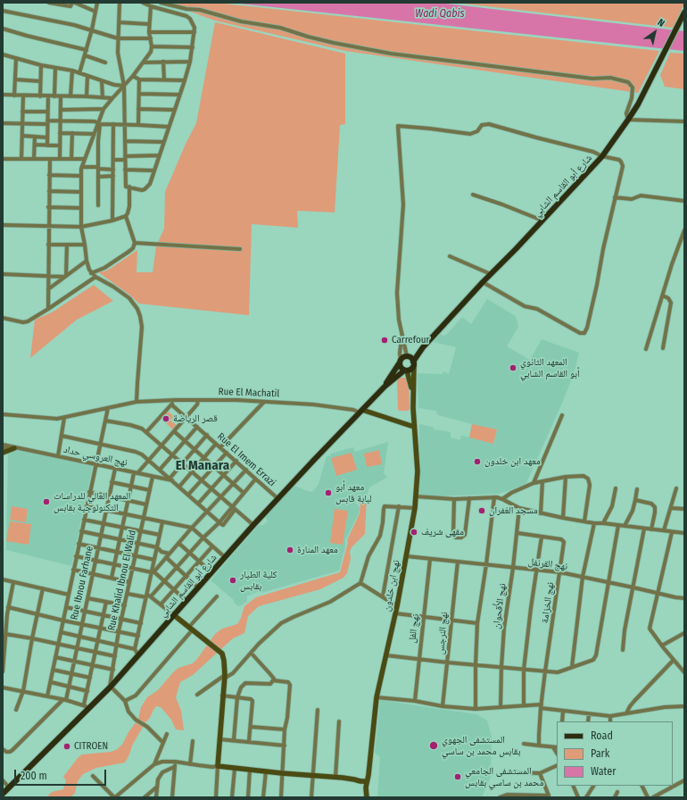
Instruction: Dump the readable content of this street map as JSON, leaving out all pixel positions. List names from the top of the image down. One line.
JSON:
{"streets":{"main road":["شارع أبو القاسم الشابي"],"street":["Rue El Machatil","نهج العروسي حداد","Rue El Imem Errazi","نهج القرنفل","Rue Khalid Ibnou El Walid","Rue Ibnou Farhane","نهج ابن خلدون","نهج الخزامة","نهج الأُقحوان","نهج الفل","نهج النرجس"]},"crossings":[["شارع أبو القاسم الشابي","Rue El Machatil"],["شارع أبو القاسم الشابي","Rue El Imem Errazi"],["شارع أبو القاسم الشابي","Rue Khalid Ibnou El Walid"],["نهج العروسي حداد","Rue Khalid Ibnou El Walid"],["نهج العروسي حداد","Rue Ibnou Farhane"],["نهج القرنفل","نهج ابن خلدون"],["نهج القرنفل","نهج الخزامة"],["نهج القرنفل","نهج الأُقحوان"],["نهج القرنفل","نهج الفل"],["نهج القرنفل","نهج النرجس"],["نهج الخزامة","نهج الأُقحوان"]],"districts":["El Manara"],"water":["Wadi Qabis"],"places":["Carrefour","المعهد الثانوي أبو القاسم الشابي","قصر الرياضة","معهد ابن خلدون","معهد أبو لبابة قابس","المعهد العالي للدراسات التكنولوجية بقابس","مسجد الغفران","مقهى شريف","معهد المنارة","كلية الطيار بقابس","المستشفى الجهوي بقابس محمد بن ساسي","CITROEN","المستشفى الجامعي محمد بن ساسي بقابس"],"legend":["Road","Park","Water"],"scale_bar":"200 m","north":"top right"}
